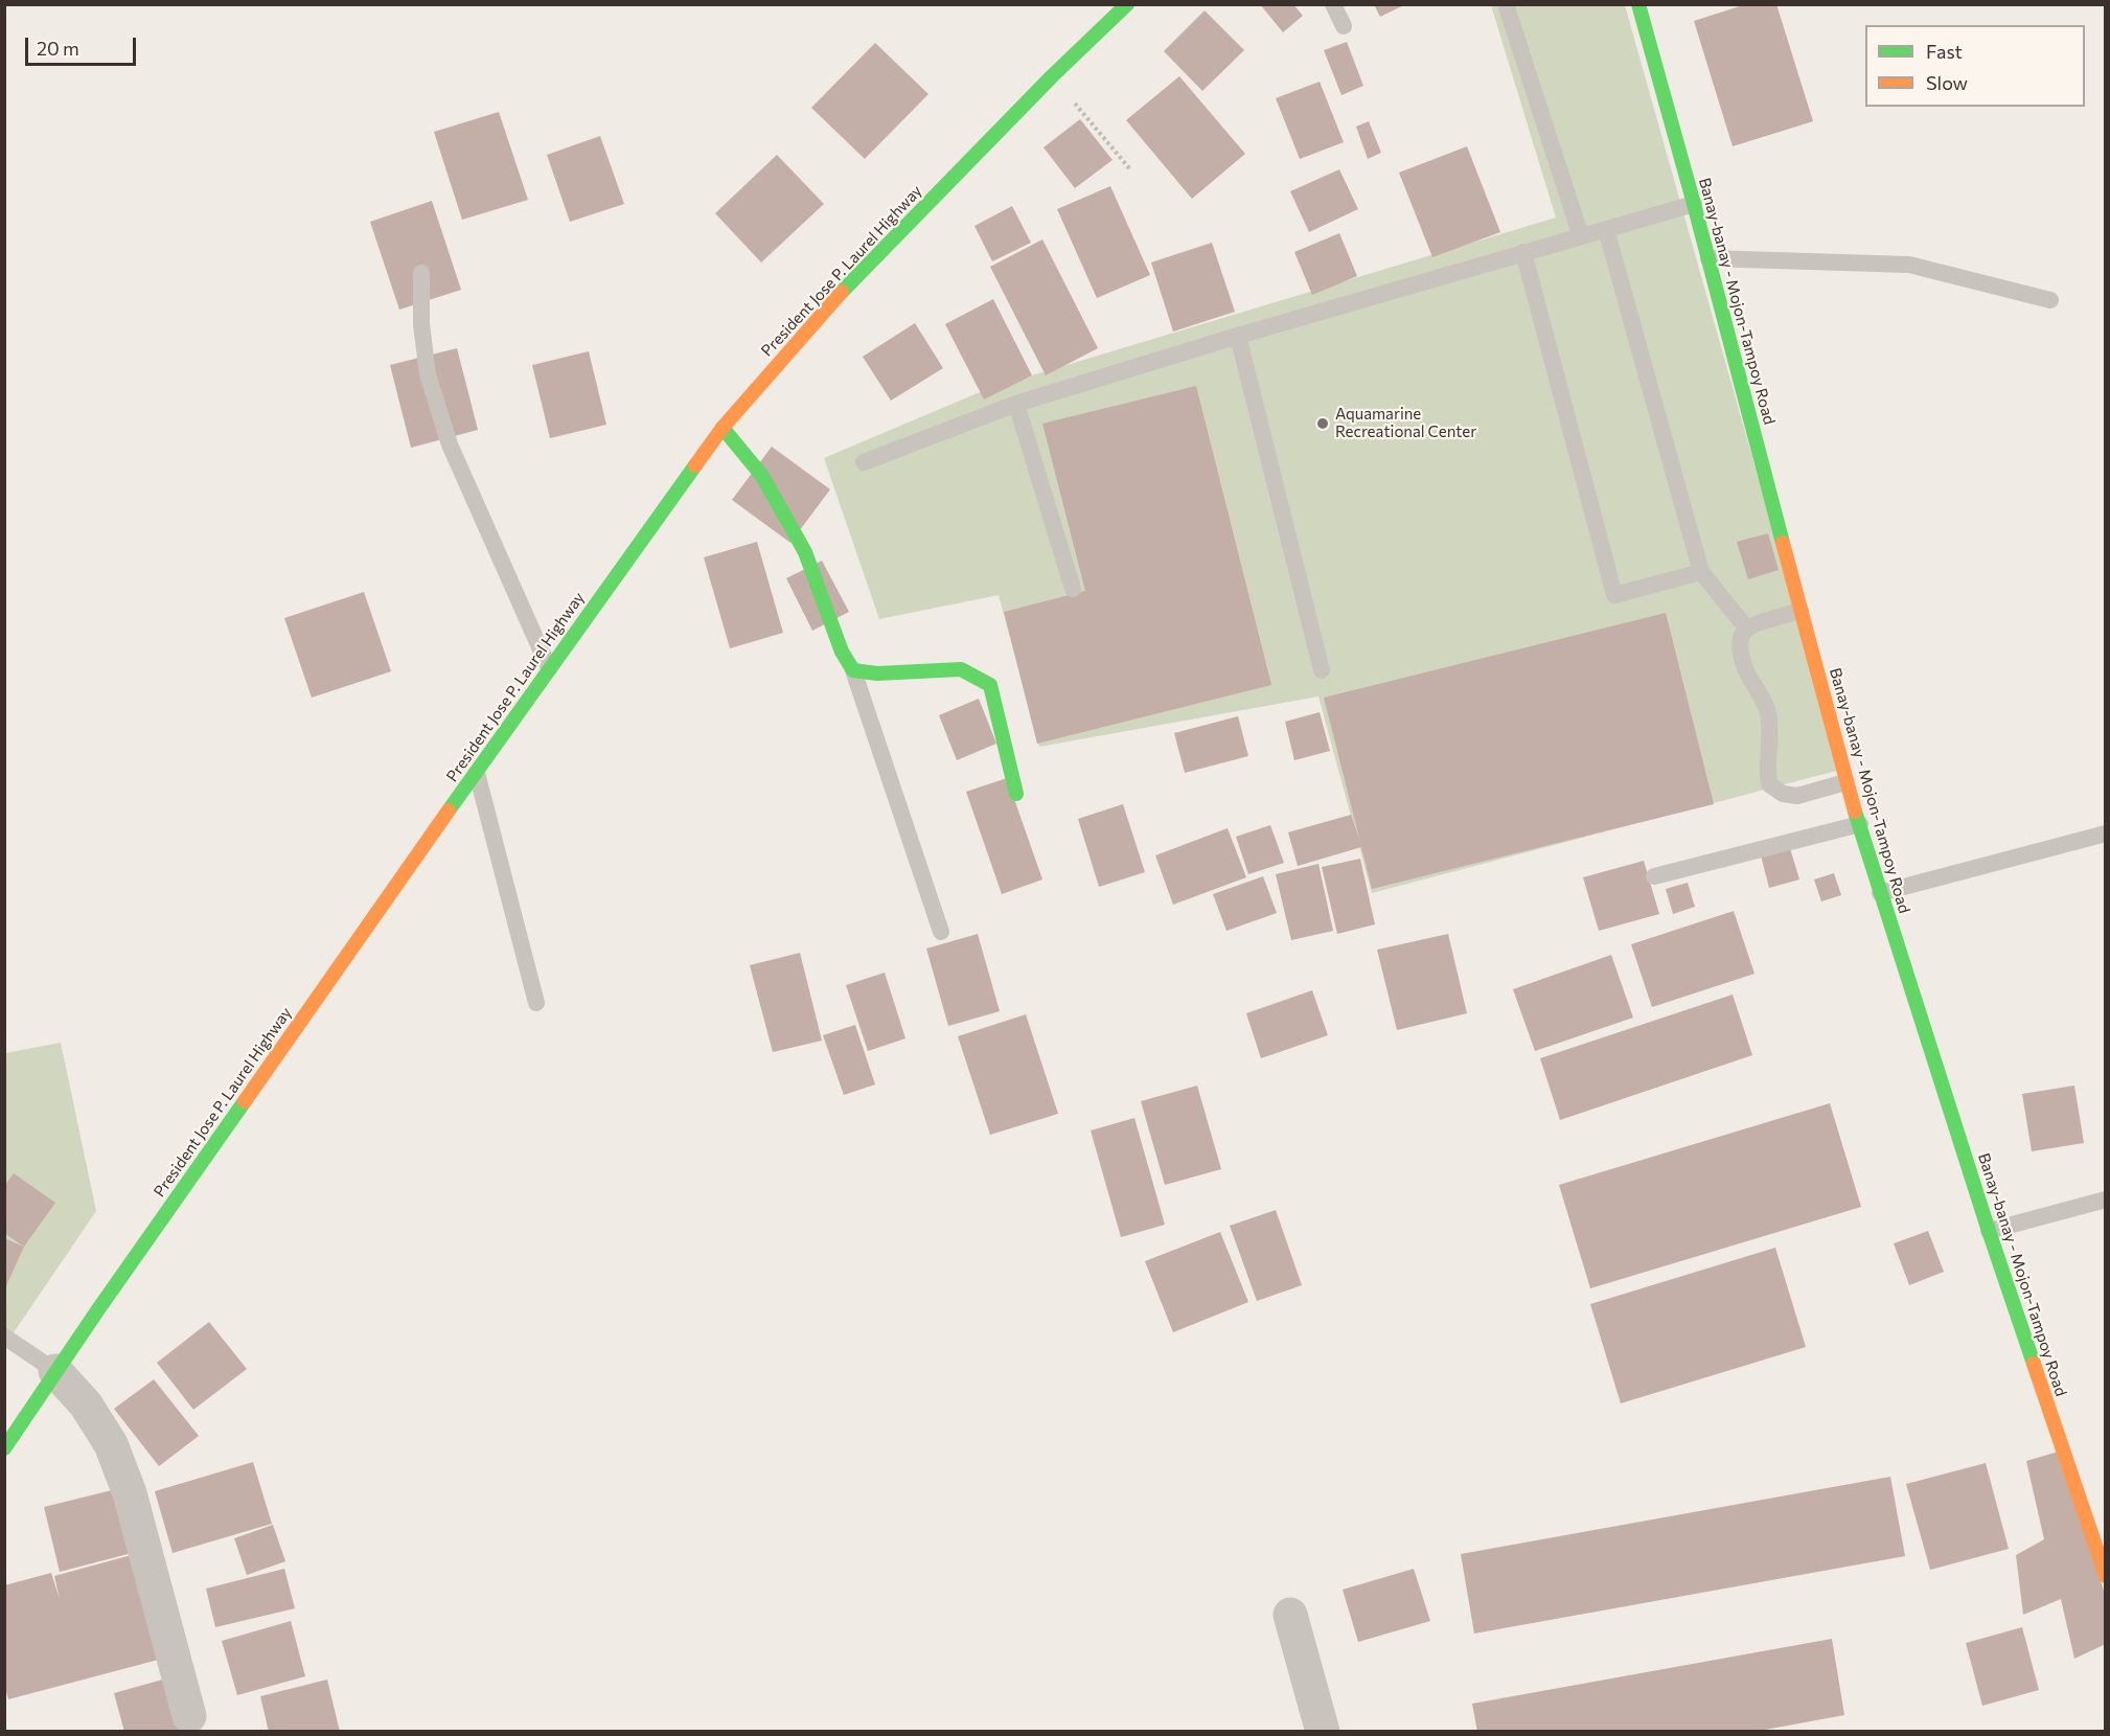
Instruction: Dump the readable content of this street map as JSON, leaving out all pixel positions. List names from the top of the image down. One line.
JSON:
{"streets":{"main road":["President Jose P. Laurel Highway","Banay-banay - Mojon-Tampoy Road"]},"places":["Aquamarine Recreational Center"],"legend":["Fast","Slow"],"scale_bar":"20 m"}
